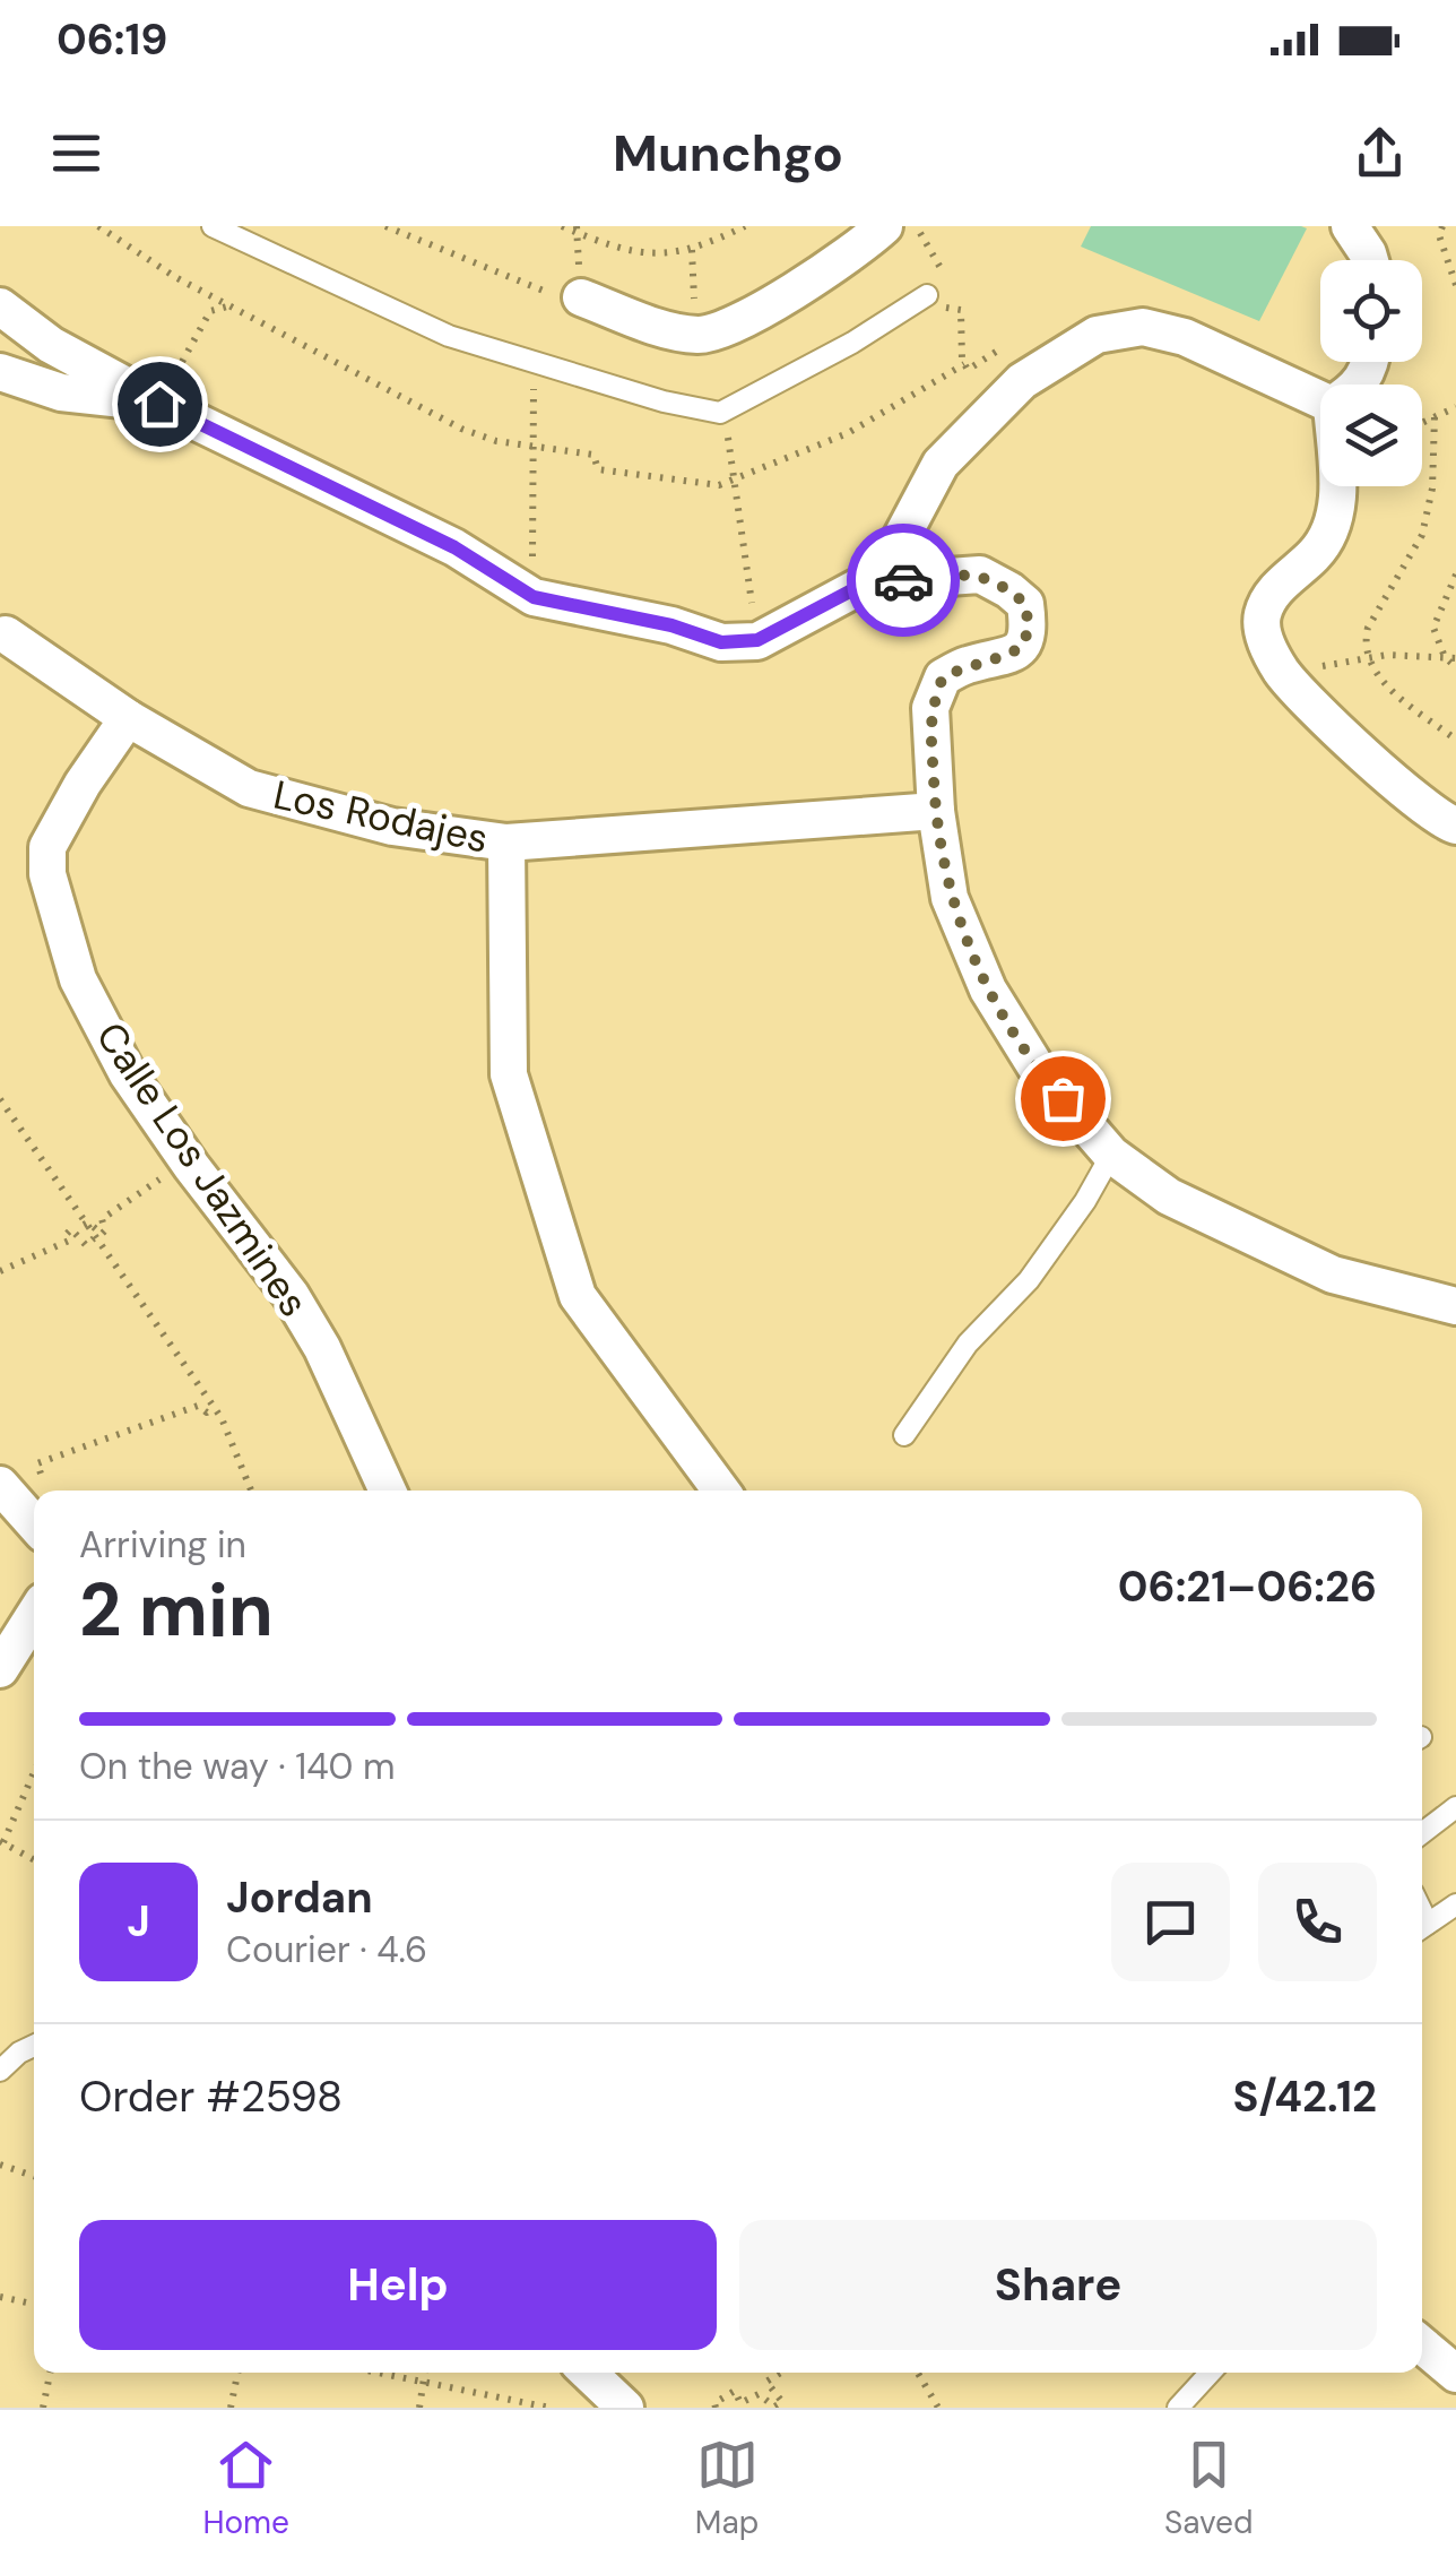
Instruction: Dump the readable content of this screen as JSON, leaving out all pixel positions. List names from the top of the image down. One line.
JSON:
{"streets":{"street":["Los Rodajes","Calle Los Jazmines"]},"crossings":[["Los Rodajes","Calle Los Jazmines"]],"page":{"status":"06:19","header":"Munchgo","heading":["2 min","Arriving in","06:21–06:26"],"panel":["Jordan","Courier · 4.6","Order #2598","S/42.12"],"bar":"On the way · 140 m","round":"J","buttons":["Help","Share"],"tabs":["Home","Map","Saved"]}}
